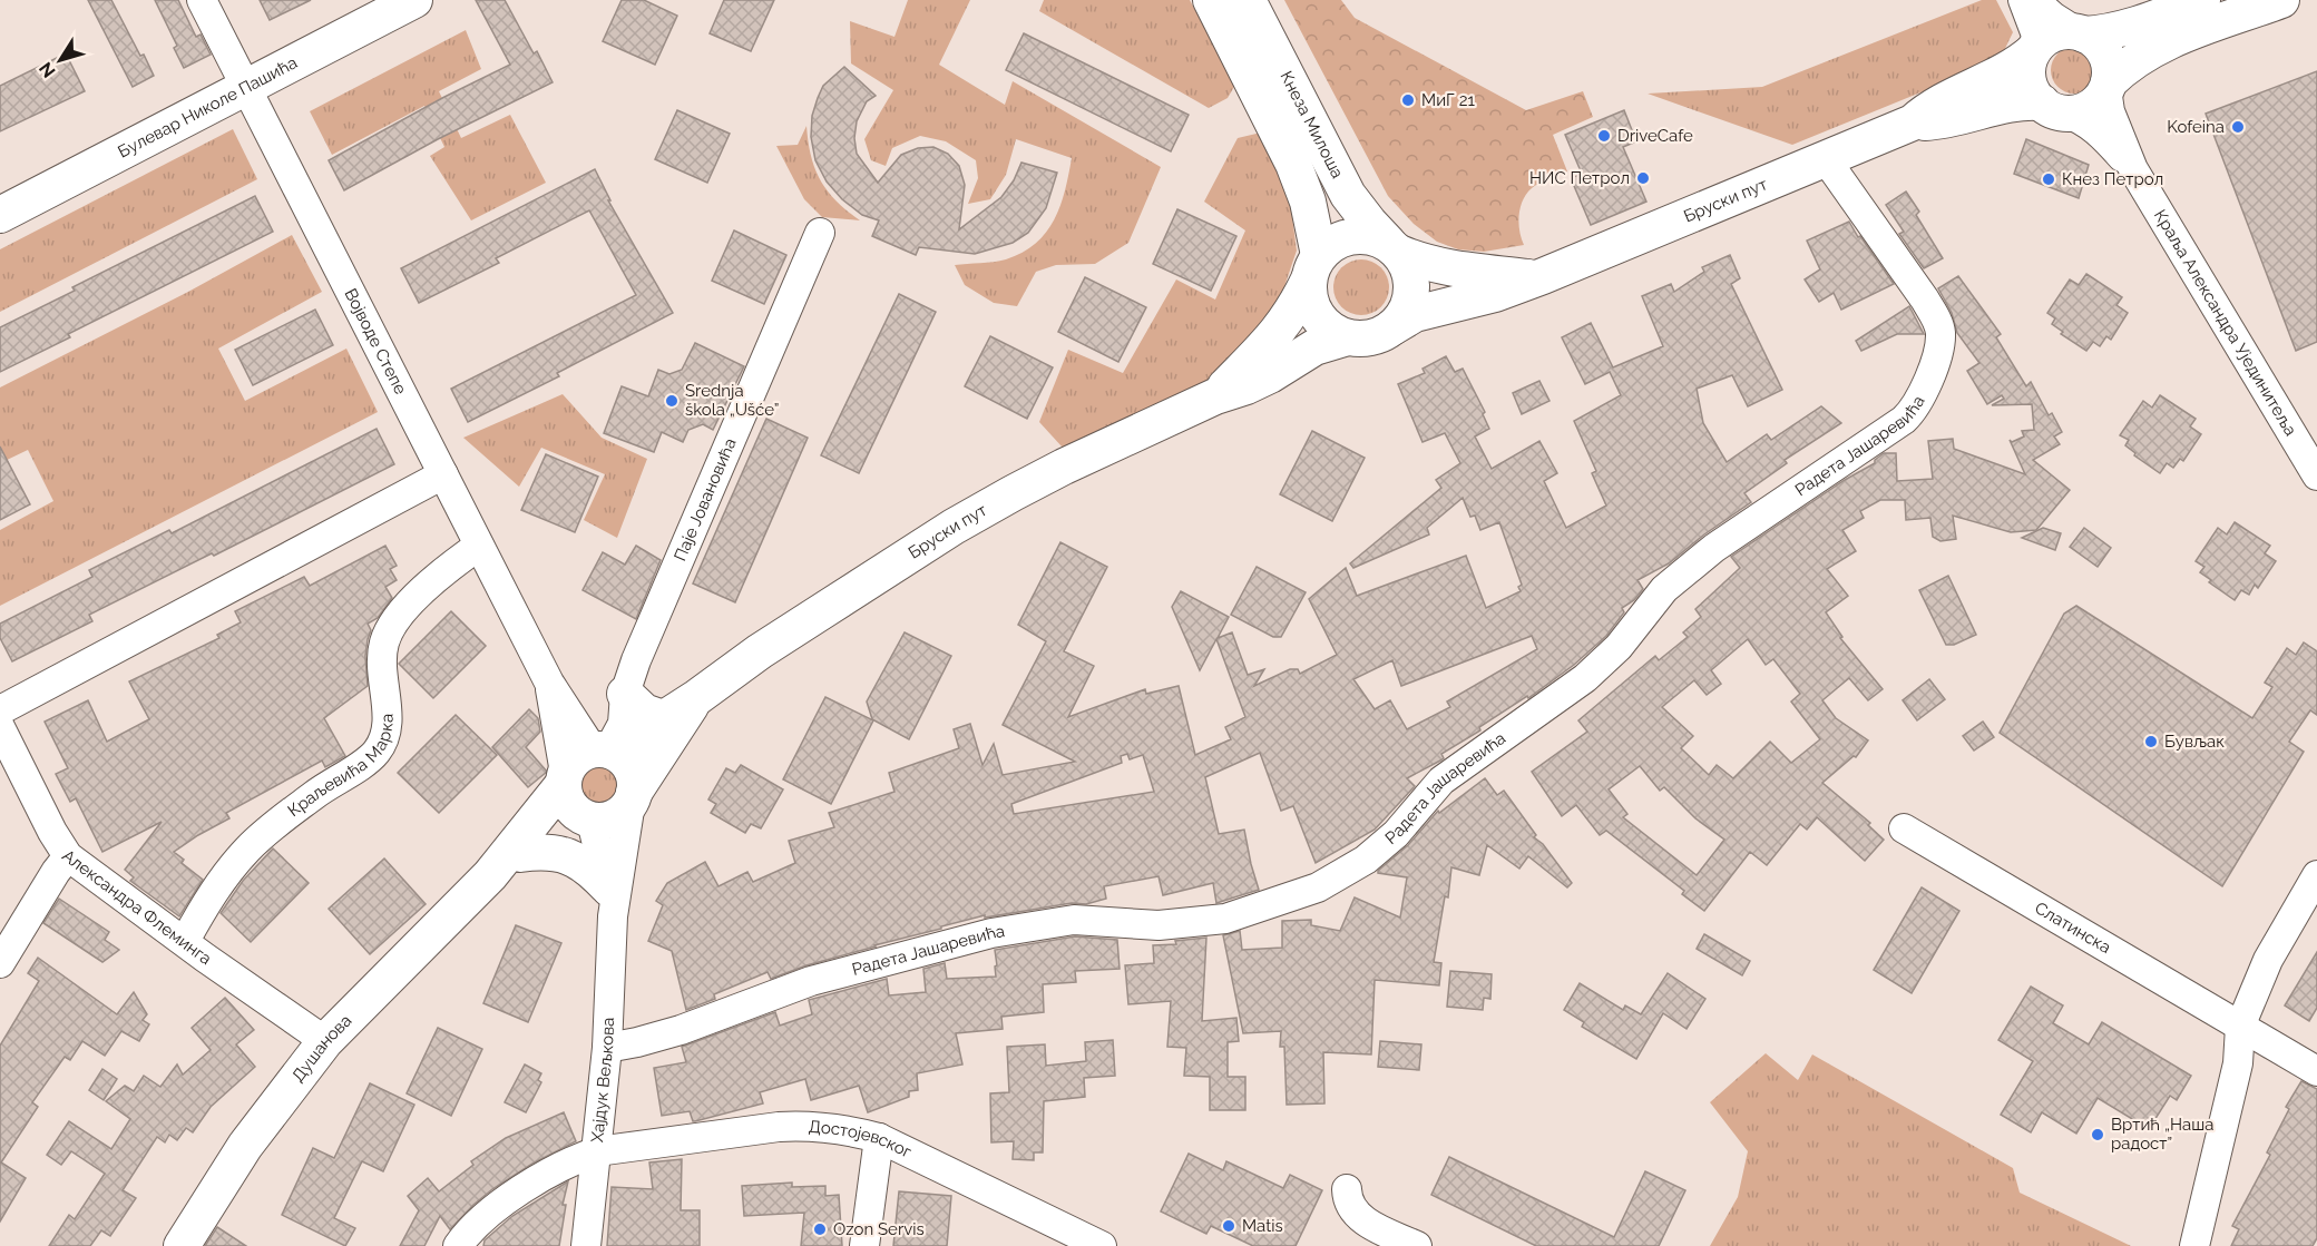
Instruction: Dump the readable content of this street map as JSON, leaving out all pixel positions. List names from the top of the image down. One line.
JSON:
{"streets":{"main road":["Булевар Николе Пашића","Кнеза Милоша","Бруски пут","Душанова"],"street":["Краља Александра Ујединитеља","Војводе Степе","Радета Јашаревића","Паје Јовановића","Краљевића Марка","Александра Флеминга","Слатинска","Хајдук Вељкова","Достојевског"]},"crossings":[["Булевар Николе Пашића","Војводе Степе"],["Кнеза Милоша","Бруски пут"],["Бруски пут","Краља Александра Ујединитеља"],["Бруски пут","Војводе Степе"],["Бруски пут","Радета Јашаревића"],["Бруски пут","Паје Јовановића"],["Бруски пут","Душанова"],["Војводе Степе","Паје Јовановића"],["Војводе Степе","Краљевића Марка"],["Војводе Степе","Душанова"],["Радета Јашаревића","Хајдук Вељкова"],["Паје Јовановића","Душанова"],["Краљевића Марка","Александра Флеминга"],["Александра Флеминга","Душанова"],["Хајдук Вељкова","Достојевског"]],"places":["МиГ 21","Kofeina","DriveCafe","НИС Петрол","Кнез Петрол","Srednja škola „Ušće”","Бувљак","Вртић „Наша радост”","Matis","Ozon Servis"],"north":"bottom left"}
